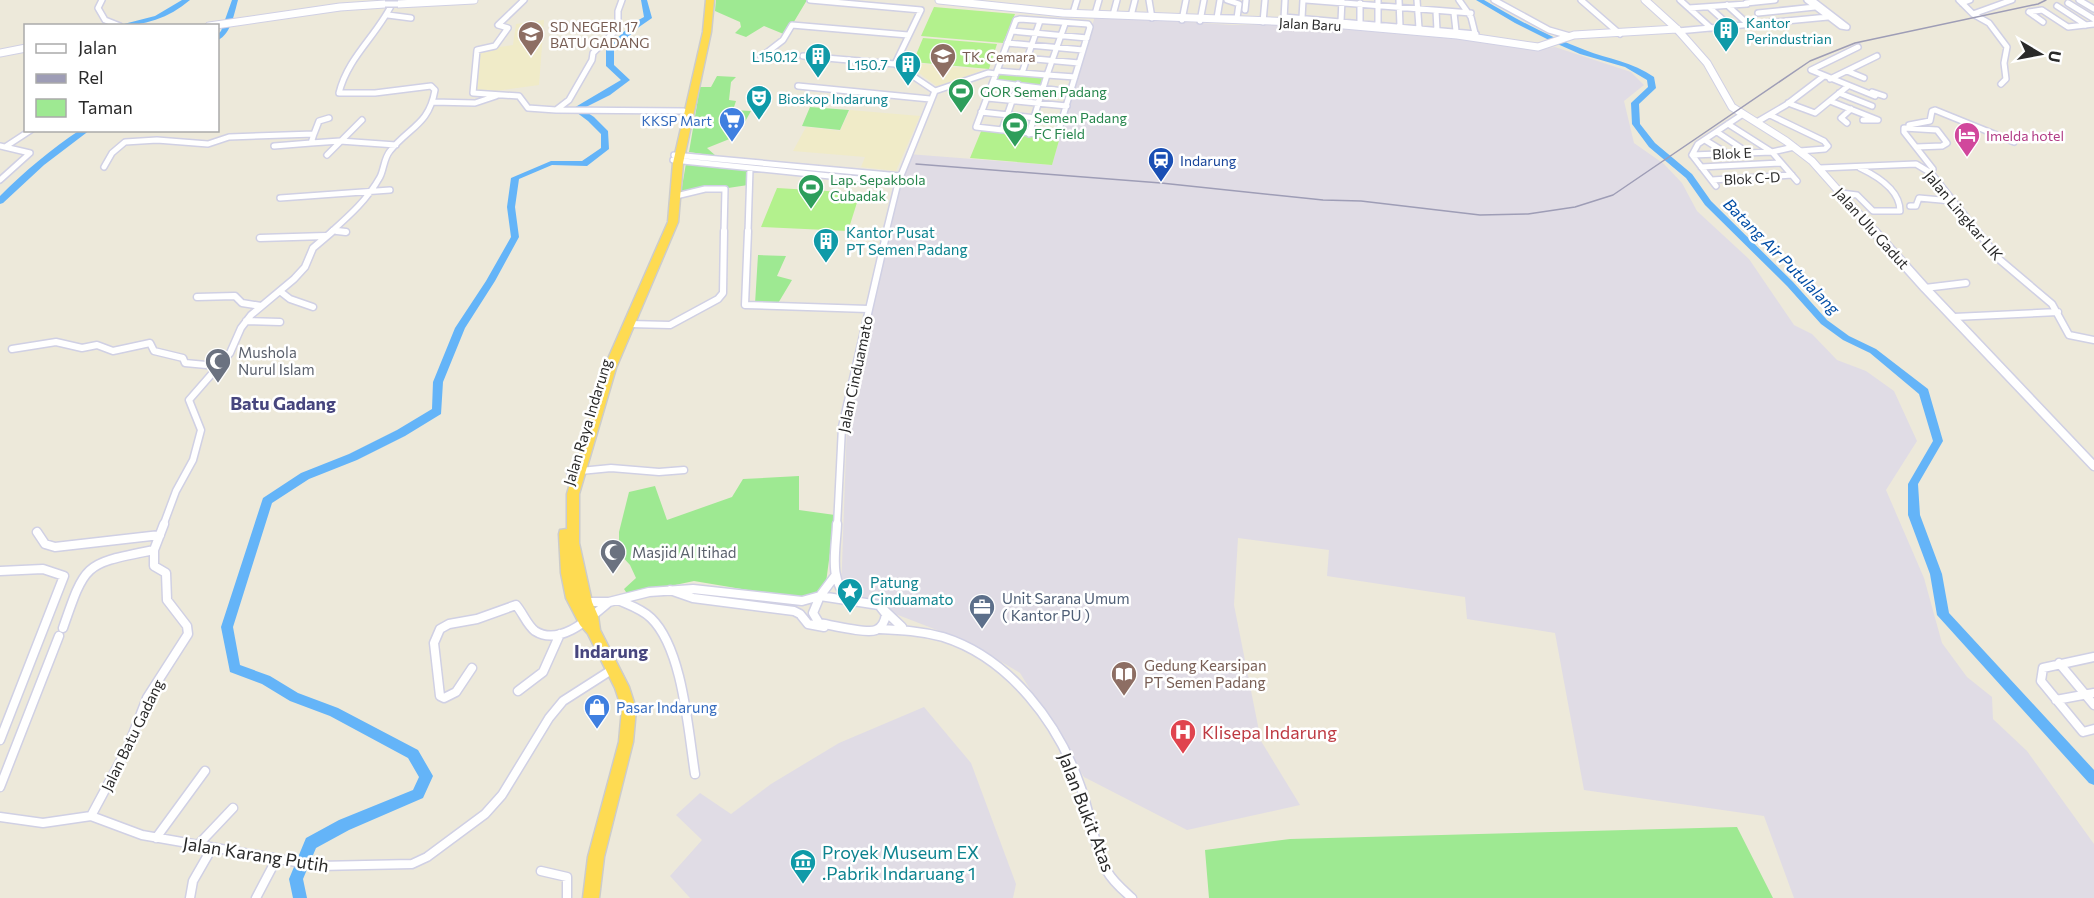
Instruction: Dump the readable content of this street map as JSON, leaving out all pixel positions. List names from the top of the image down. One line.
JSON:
{"streets":{"highway":["Jalan Raya Indarung"],"street":["Jalan Baru","Blok E","Blok C-D","Jalan Lingkar LIK","Jalan Ulu Gadut","Jalan Cinduamato","Jalan Batu Gadang","Jalan Bukit Atas","Jalan Karang Putih"]},"crossings":[["Jalan Baru","Jalan Ulu Gadut"],["Blok E","Jalan Ulu Gadut"],["Jalan Lingkar LIK","Jalan Ulu Gadut"],["Jalan Raya Indarung","Jalan Karang Putih"],["Jalan Batu Gadang","Jalan Karang Putih"]],"districts":["Batu Gadang","Indarung"],"water":["Batang Air Putulalang"],"places":{"building":["Kantor Perindustrian","L150.12","L150.7","Kantor Pusat PT Semen Padang"],"school or university":["SD NEGERI 17 BATU GADANG","TK. Cemara"],"sports":["GOR Semen Padang","Semen Padang FC Field","Lap. Sepakbola Cubadak"],"theatre":["Bioskop Indarung"],"supermarket":["KKSP Mart"],"hotel":["Imelda hotel"],"station":["Indarung"],"mosque":["Mushola Nurul Islam","Masjid Al Itihad"],"place":["Patung Cinduamato"],"office":["Unit Sarana Umum ( Kantor PU )"],"library":["Gedung Kearsipan PT Semen Padang"],"shop":["Pasar Indarung"],"hospital":["Klisepa Indarung"],"museum":["Proyek Museum EX .Pabrik Indaruang 1"]},"legend":["Jalan","Rel","Taman"],"north":"right"}
